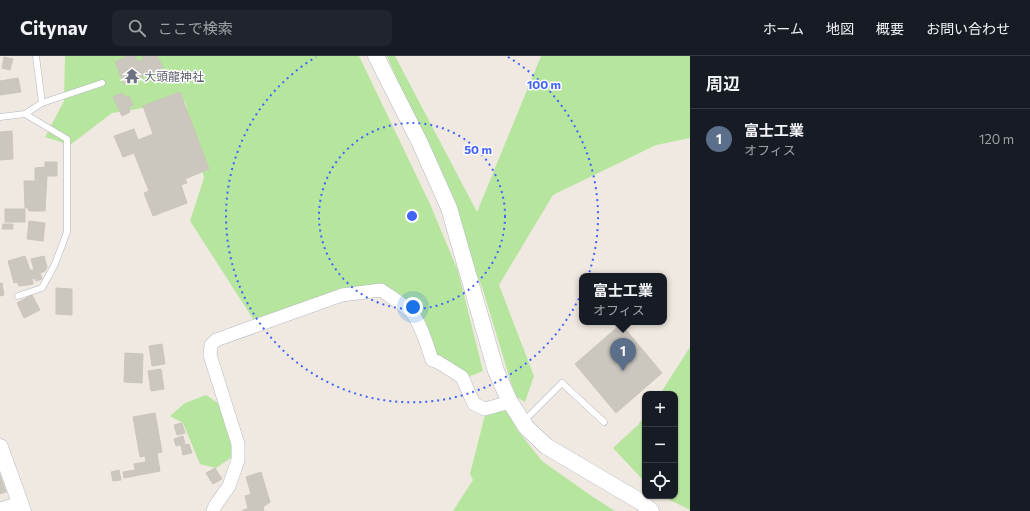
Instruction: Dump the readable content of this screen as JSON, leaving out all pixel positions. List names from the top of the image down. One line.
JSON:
{"places":{"temple":["大頭龍神社"]},"page":{"header":"Citynav","search":"ここで検索","nav":["ホーム","地図","概要","お問い合わせ"],"heading":"周辺","list":[{"mark":"1","name":"富士工業","note":"オフィス","value":"120 m"}],"popup":["富士工業","オフィス"],"pins":"1","map_buttons":["+","−"]},"rings":["100 m","50 m"]}
